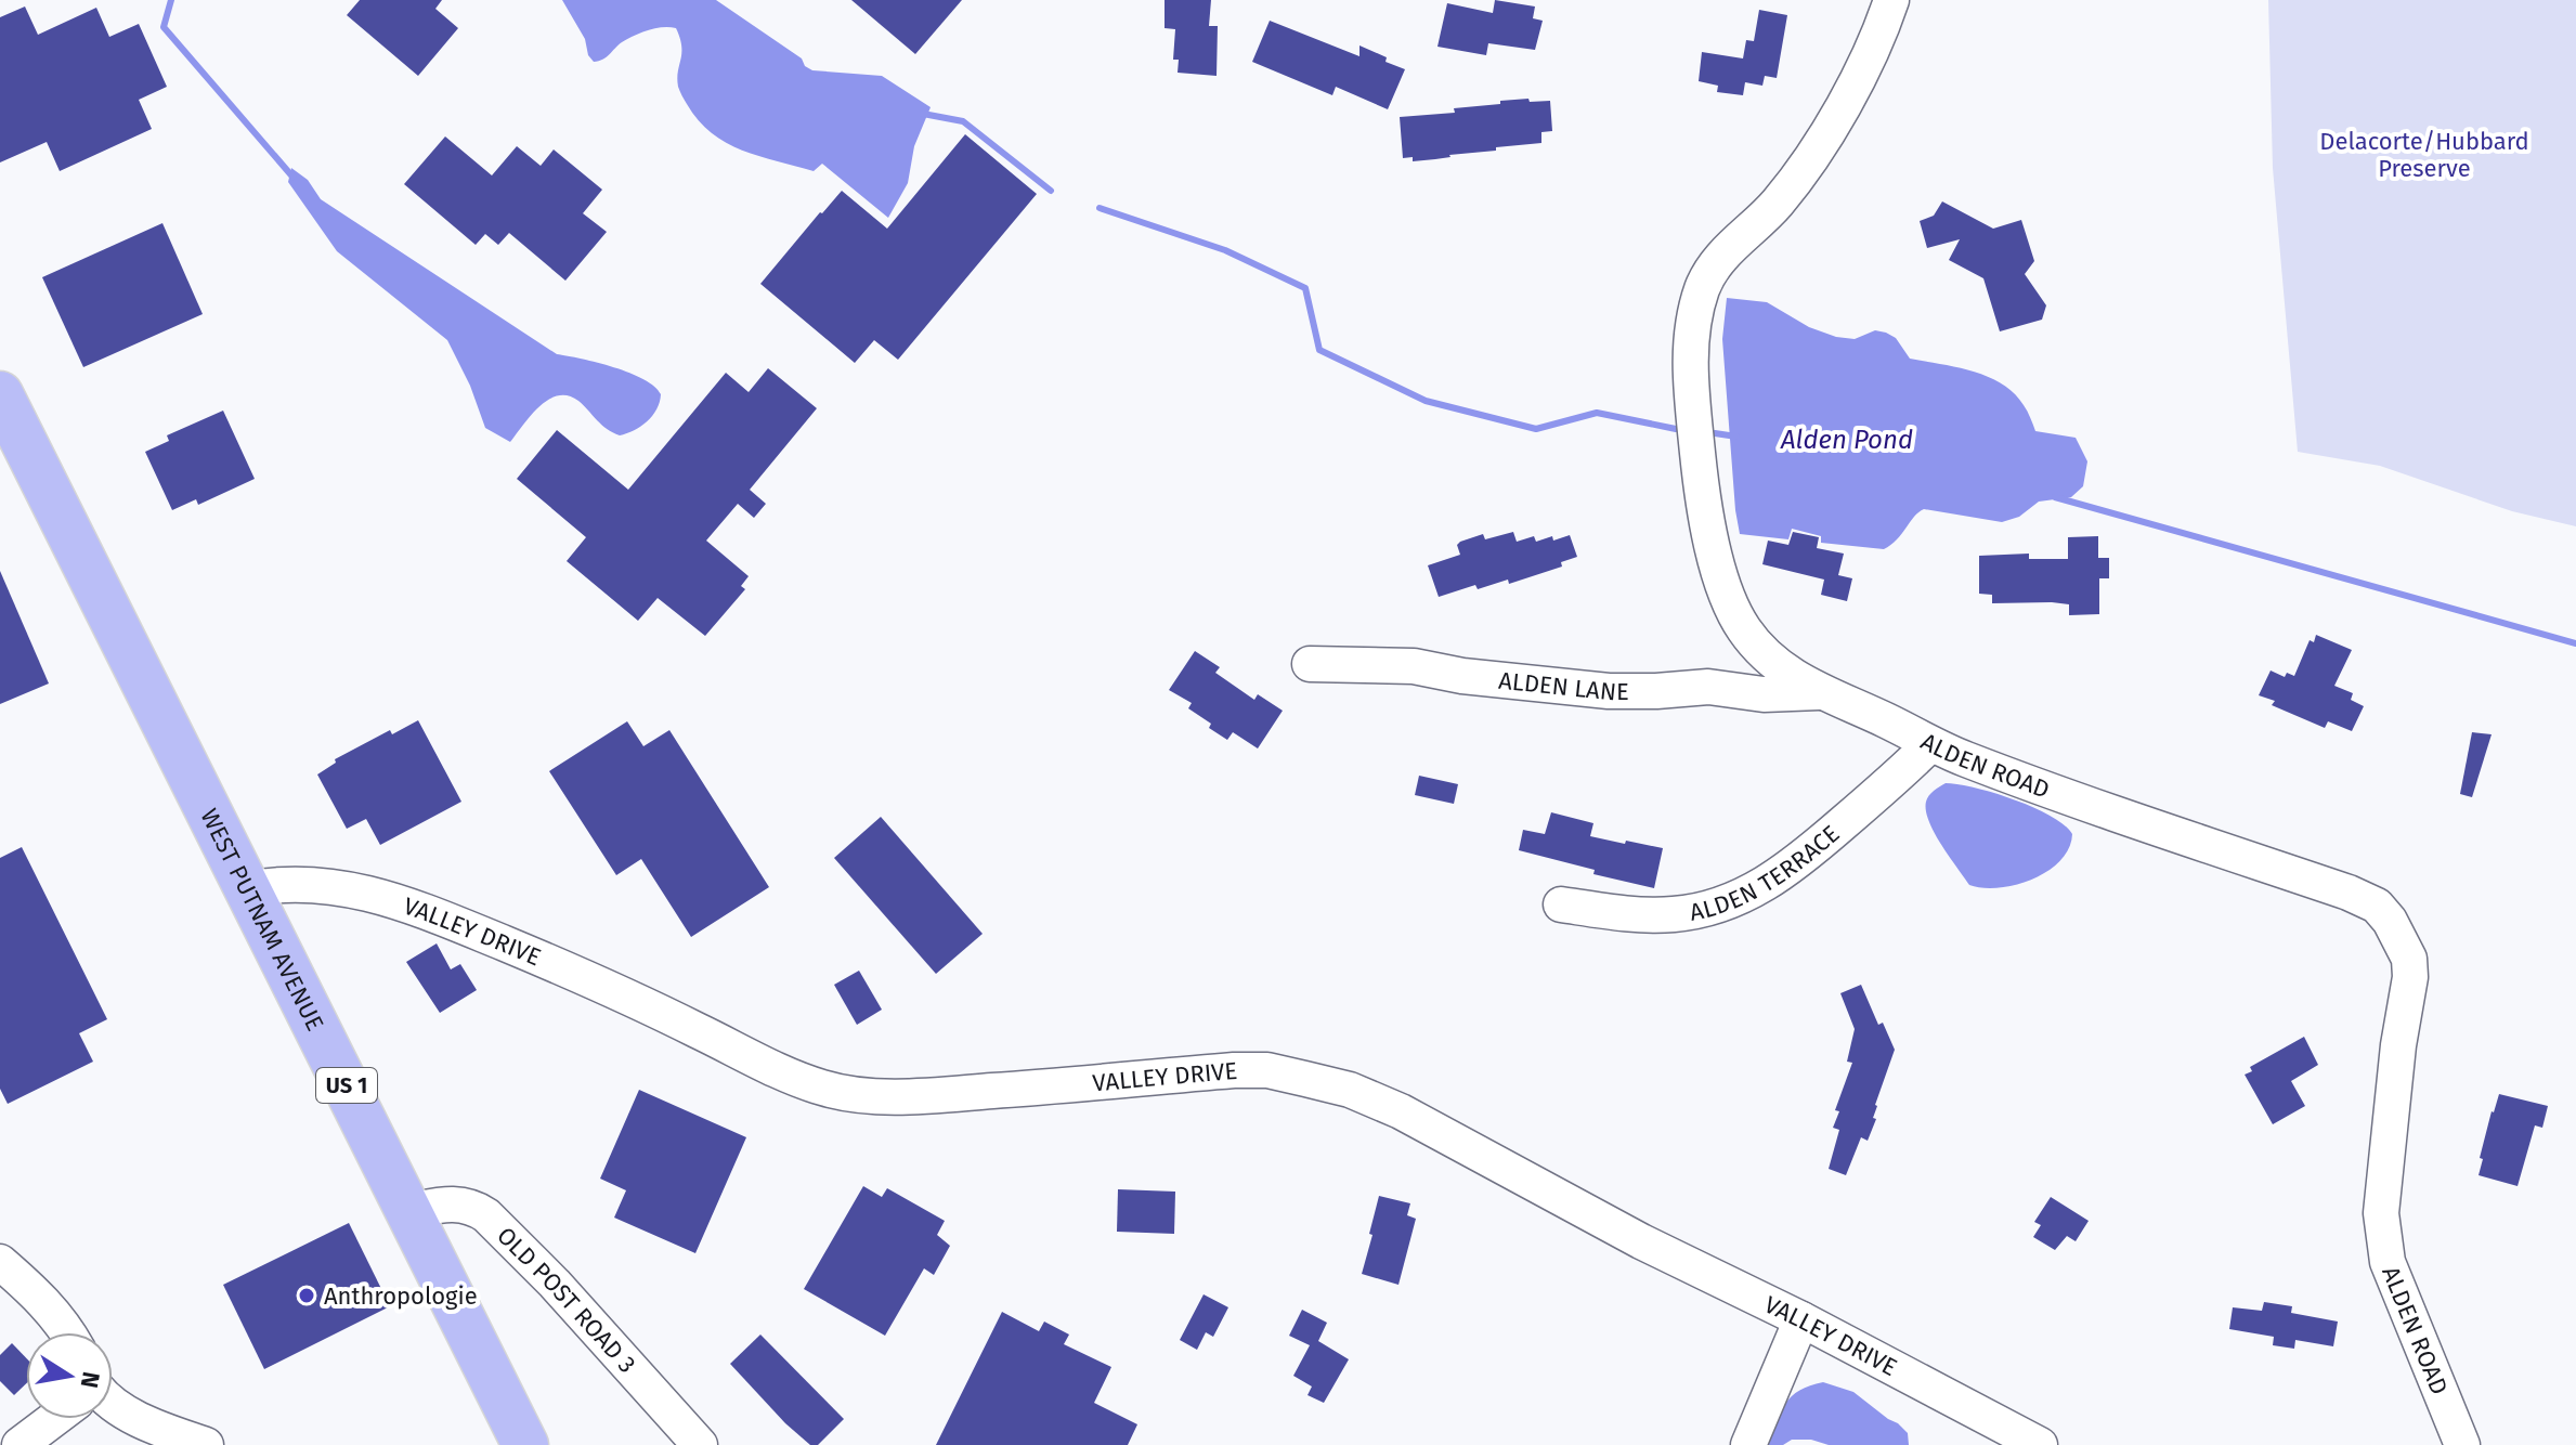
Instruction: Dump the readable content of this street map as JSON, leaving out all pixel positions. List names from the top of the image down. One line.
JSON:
{"streets":{"main road":["WEST PUTNAM AVENUE","US 1"],"street":["ALDEN LANE","ALDEN ROAD","ALDEN TERRACE","VALLEY DRIVE","OLD POST ROAD 3"]},"crossings":[["ALDEN LANE","ALDEN ROAD"],["ALDEN ROAD","ALDEN TERRACE"],["WEST PUTNAM AVENUE","VALLEY DRIVE"],["WEST PUTNAM AVENUE","OLD POST ROAD 3"]],"water":["Alden Pond"],"parks":["Delacorte/Hubbard Preserve"],"places":["Anthropologie"],"north":"right"}
